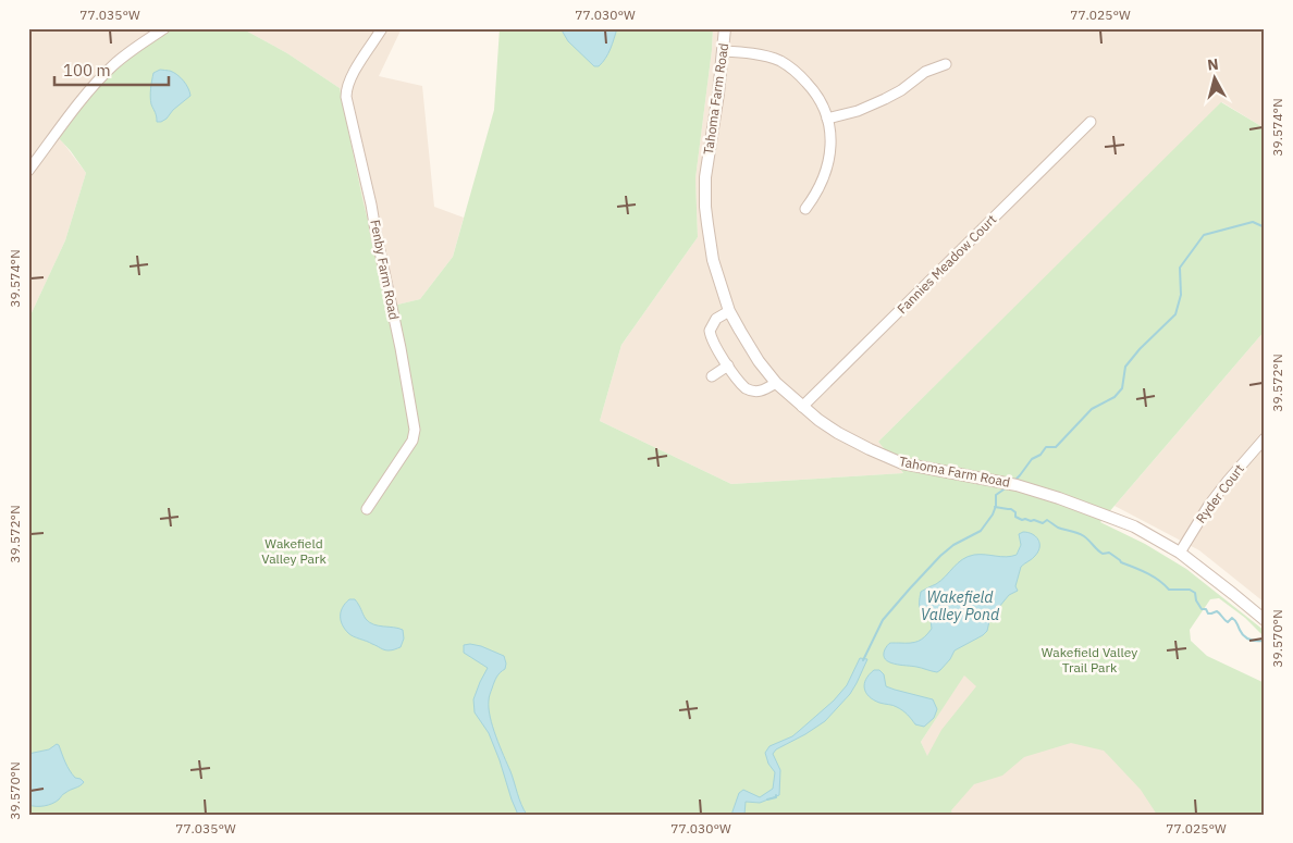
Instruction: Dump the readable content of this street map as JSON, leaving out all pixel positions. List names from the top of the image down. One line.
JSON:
{"streets":{"street":["Tahoma Farm Road","Fannies Meadow Court","Fenby Farm Road","Ryder Court"]},"crossings":[["Tahoma Farm Road","Fannies Meadow Court"],["Tahoma Farm Road","Ryder Court"]],"water":["Wakefield Valley Pond"],"parks":["Wakefield Valley Park","Wakefield Valley Trail Park"],"scale_bar":"100 m","north":"top","coordinates":["77.035°W","77.030°W","77.025°W","39.574°N","39.572°N","39.570°N"]}
